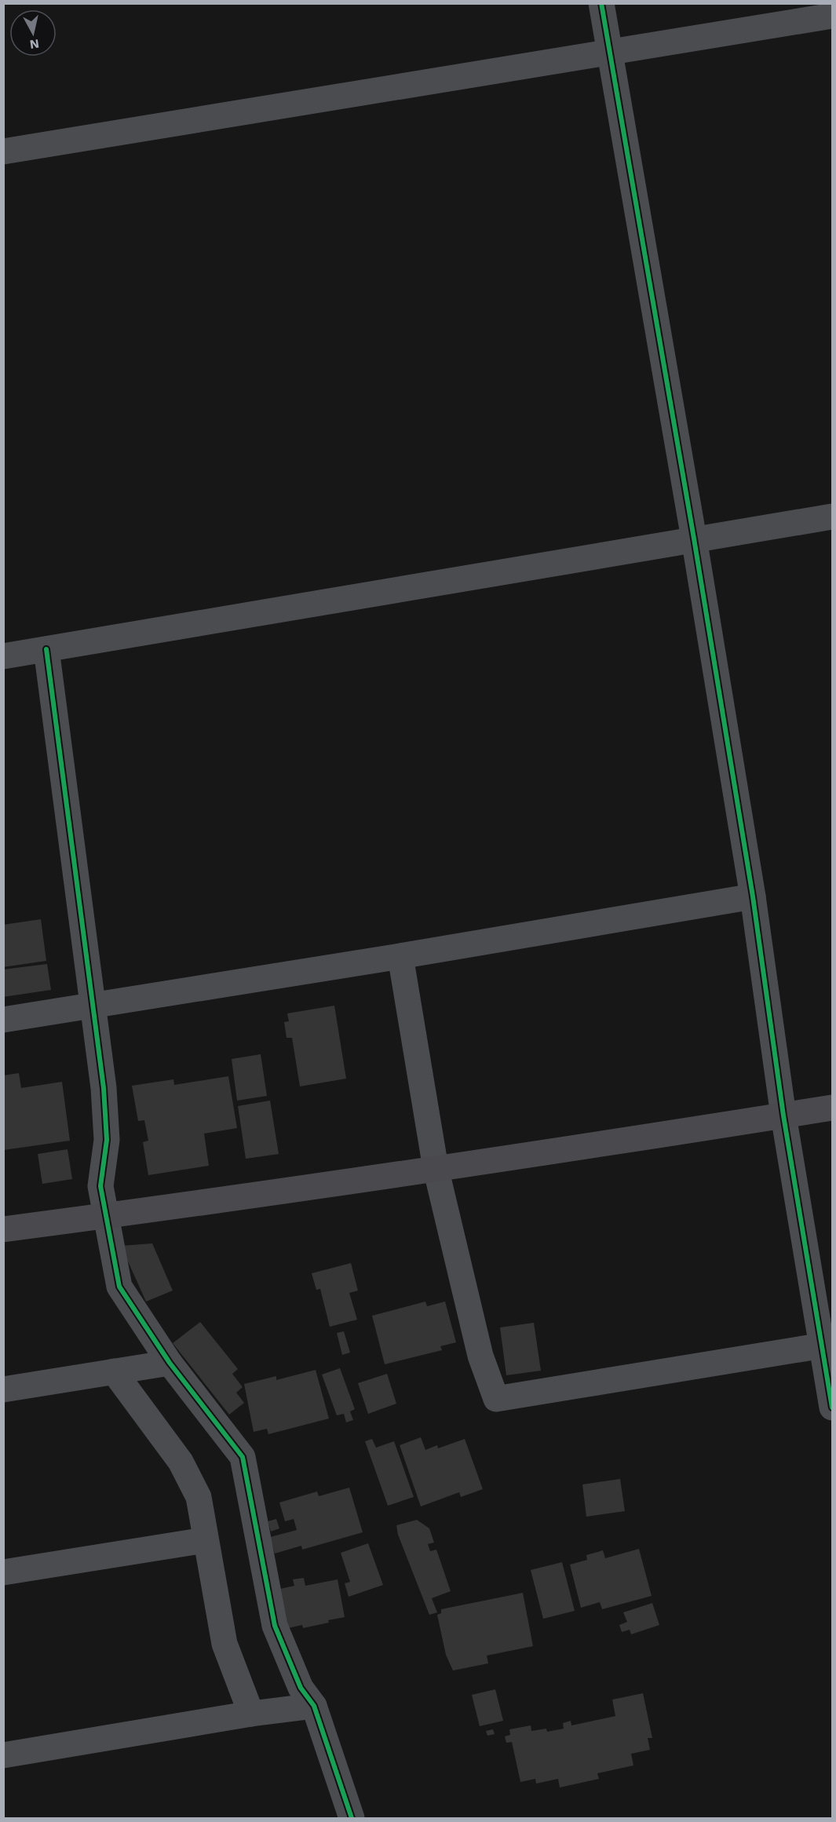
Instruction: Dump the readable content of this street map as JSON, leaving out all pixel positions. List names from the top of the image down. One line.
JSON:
{"north":"bottom"}
